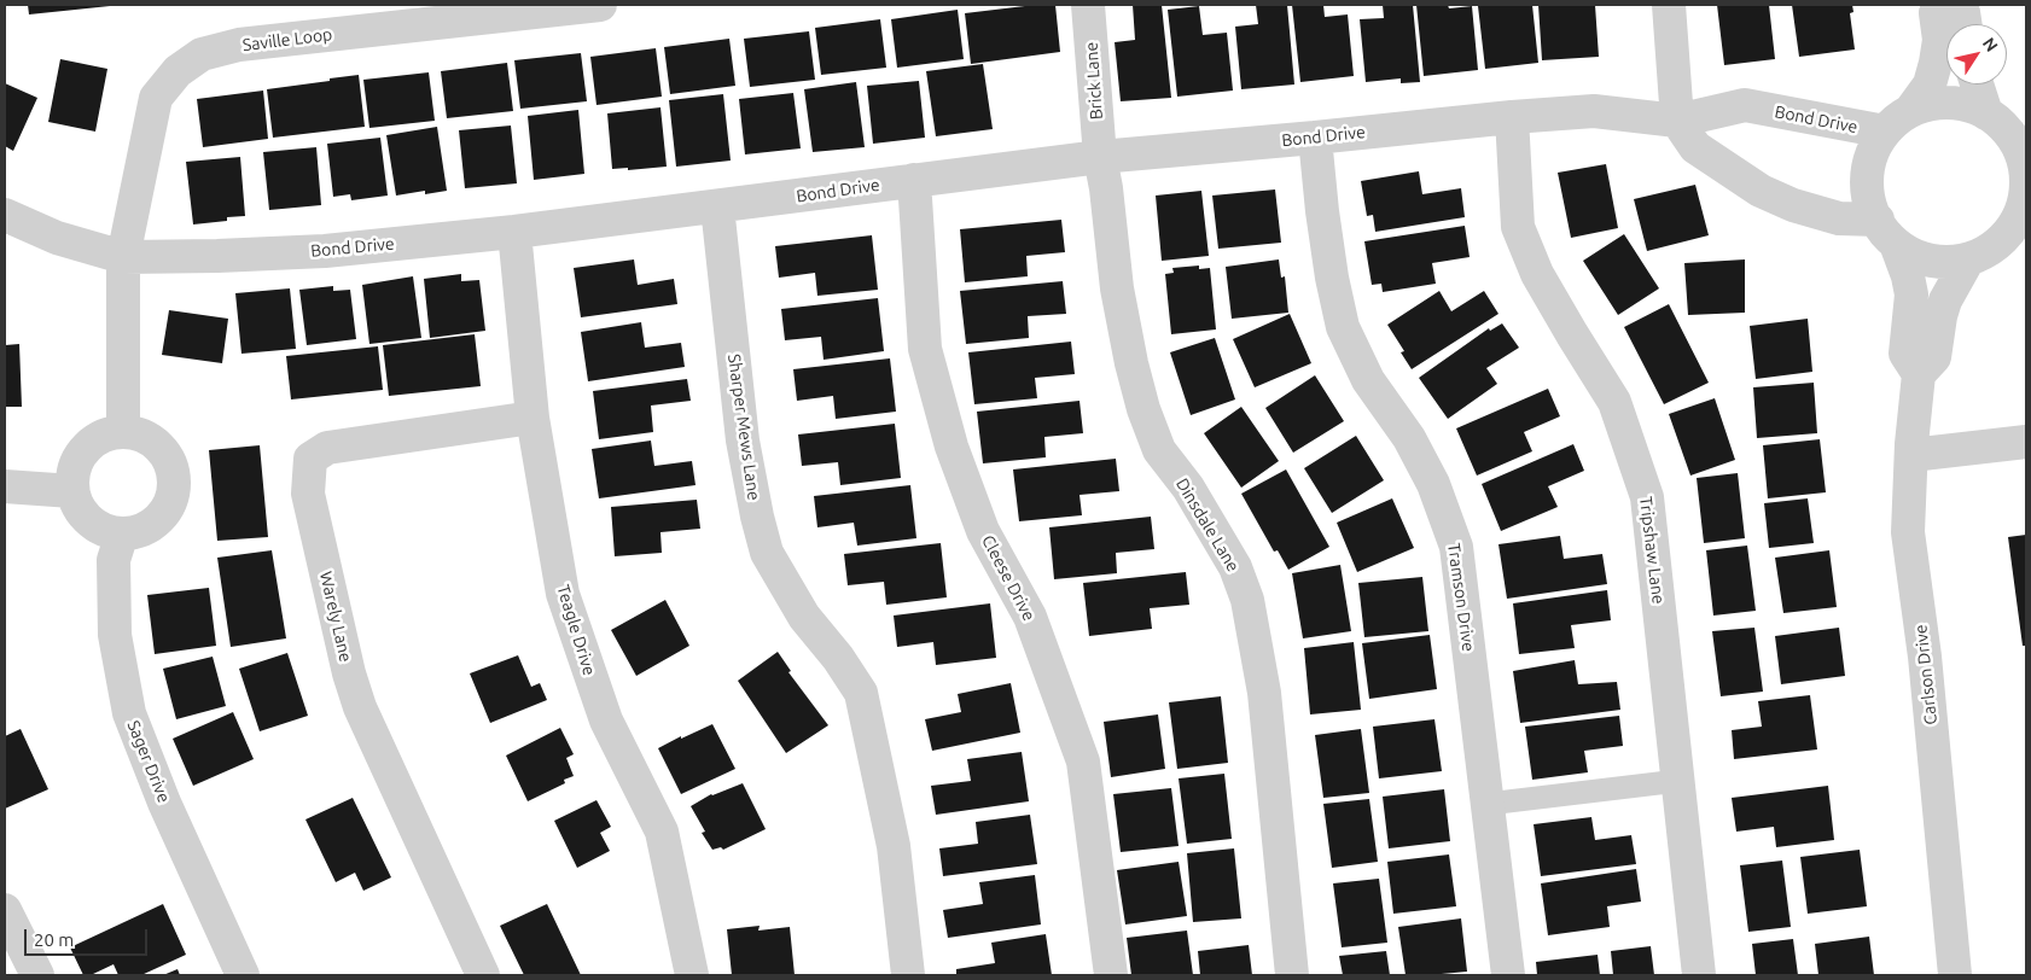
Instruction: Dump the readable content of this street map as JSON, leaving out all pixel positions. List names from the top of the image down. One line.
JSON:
{"streets":{"street":["Saville Loop","Brick Lane","Bond Drive","Sharper Mews Lane","Dinsdale Lane","Tripshaw Lane","Cleese Drive","Tramson Drive","Warely Lane","Teagle Drive","Carlson Drive","Sager Drive"]},"crossings":[["Saville Loop","Bond Drive"],["Brick Lane","Bond Drive"],["Brick Lane","Dinsdale Lane"],["Bond Drive","Sharper Mews Lane"],["Bond Drive","Dinsdale Lane"],["Bond Drive","Tripshaw Lane"],["Bond Drive","Cleese Drive"],["Bond Drive","Tramson Drive"],["Bond Drive","Teagle Drive"],["Bond Drive","Carlson Drive"],["Warely Lane","Teagle Drive"]],"scale_bar":"20 m","north":"top right"}
